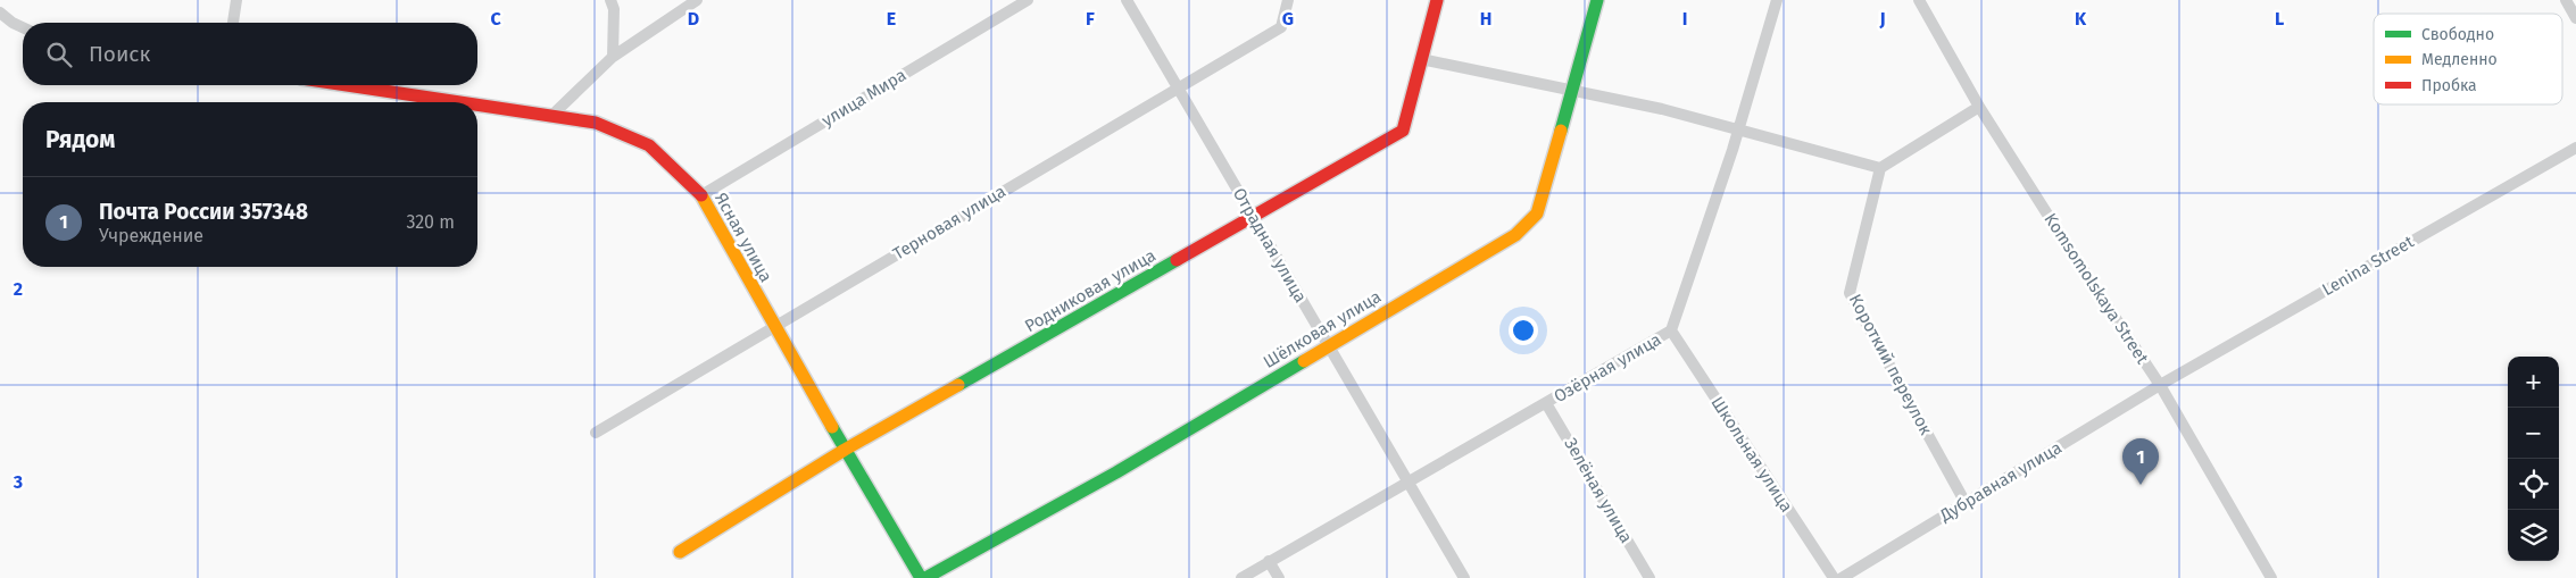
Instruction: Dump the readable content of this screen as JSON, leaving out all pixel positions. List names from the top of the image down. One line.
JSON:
{"streets":{"street":["улица Мира","Терновая улица","Ясная улица","Отрадная улица","Lenina Street","Komsomolskaya Street","Родниковая улица","Шёлковая улица","Короткий переулок","Озёрная улица","Школьная улица","Дубравная улица","Зелёная улица"]},"crossings":[["улица Мира","Ясная улица"],["Терновая улица","Ясная улица"],["Терновая улица","Отрадная улица"],["Ясная улица","Родниковая улица"],["Отрадная улица","Родниковая улица"],["Отрадная улица","Шёлковая улица"],["Отрадная улица","Озёрная улица"],["Lenina Street","Komsomolskaya Street"],["Lenina Street","Дубравная улица"],["Komsomolskaya Street","Дубравная улица"],["Короткий переулок","Дубравная улица"],["Озёрная улица","Школьная улица"],["Озёрная улица","Зелёная улица"]],"legend":["Свободно","Медленно","Пробка"],"page":{"search":"Поиск","heading":"Рядом","list":[{"mark":"1","name":"Почта России 357348","note":"Учреждение","value":"320 m"}],"map_buttons":["+","−"],"pins":"1"},"grid":{"columns":["C","D","E","F","G","H","I","J","K","L"],"rows":["2","3"]}}
